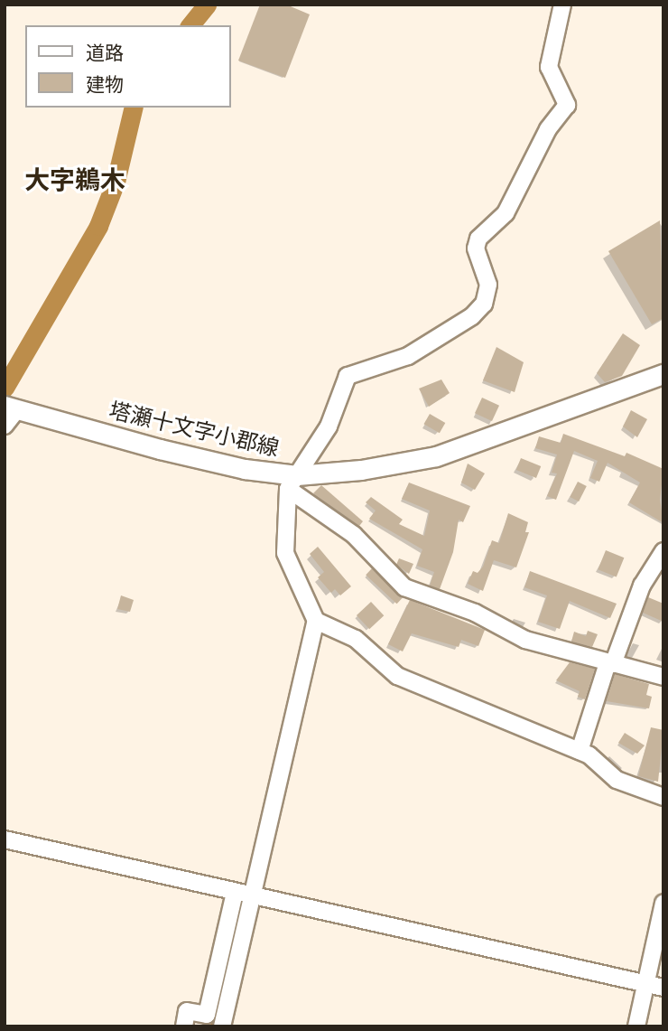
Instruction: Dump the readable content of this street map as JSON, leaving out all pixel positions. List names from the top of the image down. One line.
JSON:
{"streets":{"main road":["塔瀬十文字小郡線"]},"districts":["大字鵜木"],"legend":["道路","建物"]}
